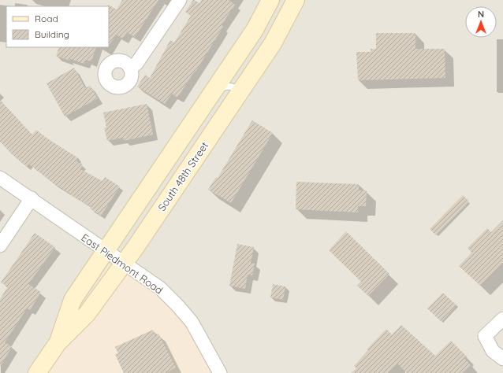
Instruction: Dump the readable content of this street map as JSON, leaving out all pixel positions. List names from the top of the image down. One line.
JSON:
{"streets":{"main road":["South 48th Street"],"street":["East Piedmont Road"]},"crossings":[["South 48th Street","East Piedmont Road"]],"legend":["Road","Building"],"north":"top"}
